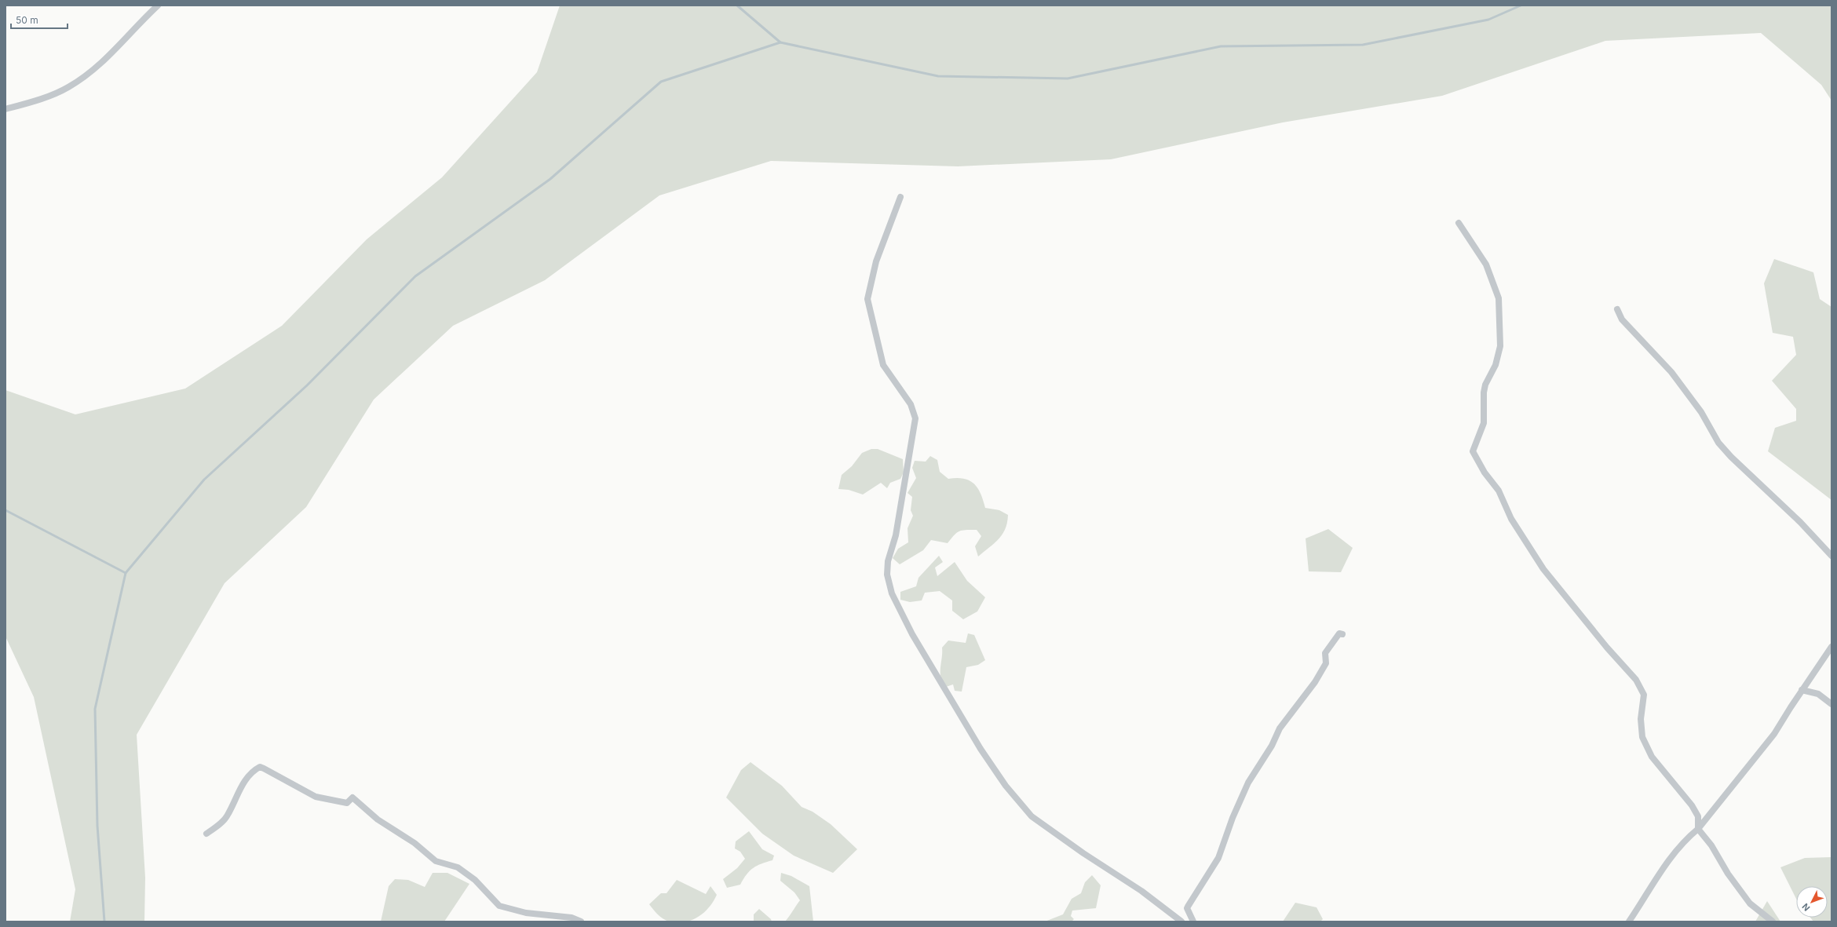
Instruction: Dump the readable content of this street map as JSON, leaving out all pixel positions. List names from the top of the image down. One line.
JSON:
{"scale_bar":"50 m","north":"bottom left"}
